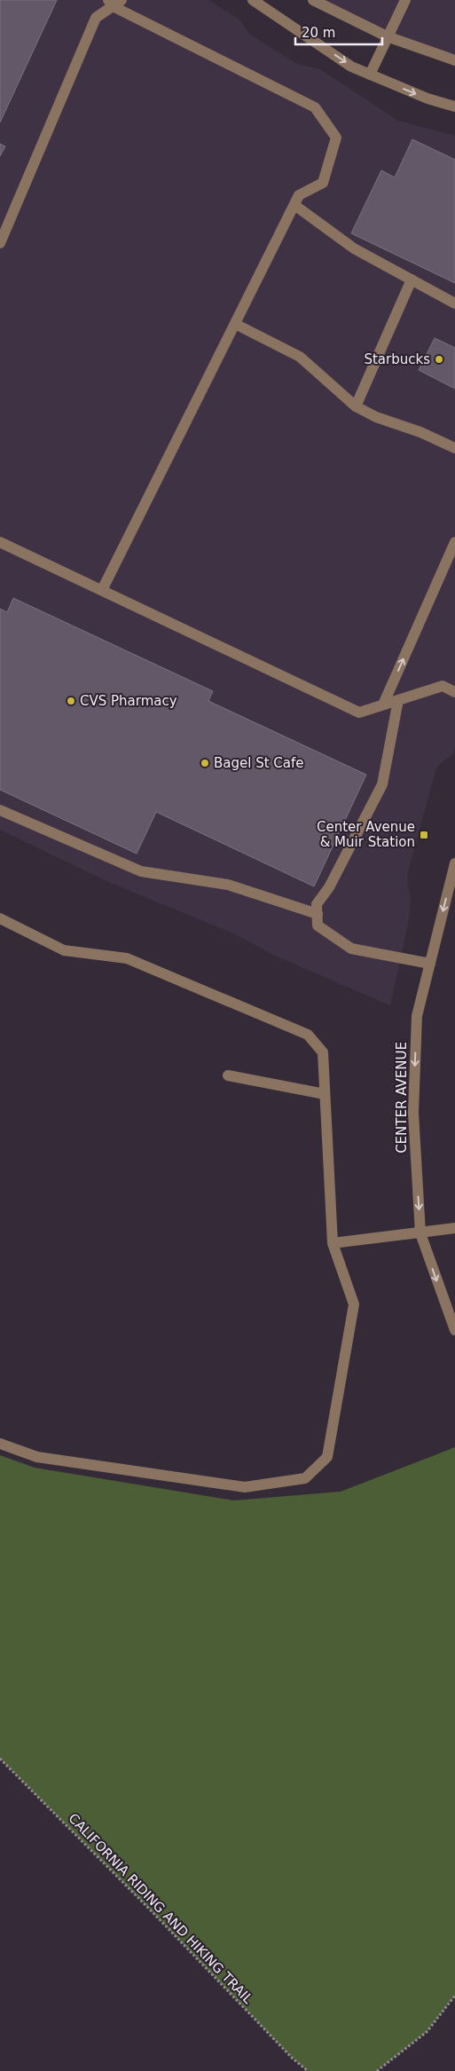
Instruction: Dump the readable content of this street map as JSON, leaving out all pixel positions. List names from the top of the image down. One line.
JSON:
{"streets":{"street":["CENTER AVENUE"],"path":["CALIFORNIA RIDING AND HIKING TRAIL"]},"places":{"other":["Starbucks","CVS Pharmacy","Bagel St Cafe"],"transit":["Center Avenue & Muir Station"]},"scale_bar":"20 m"}
